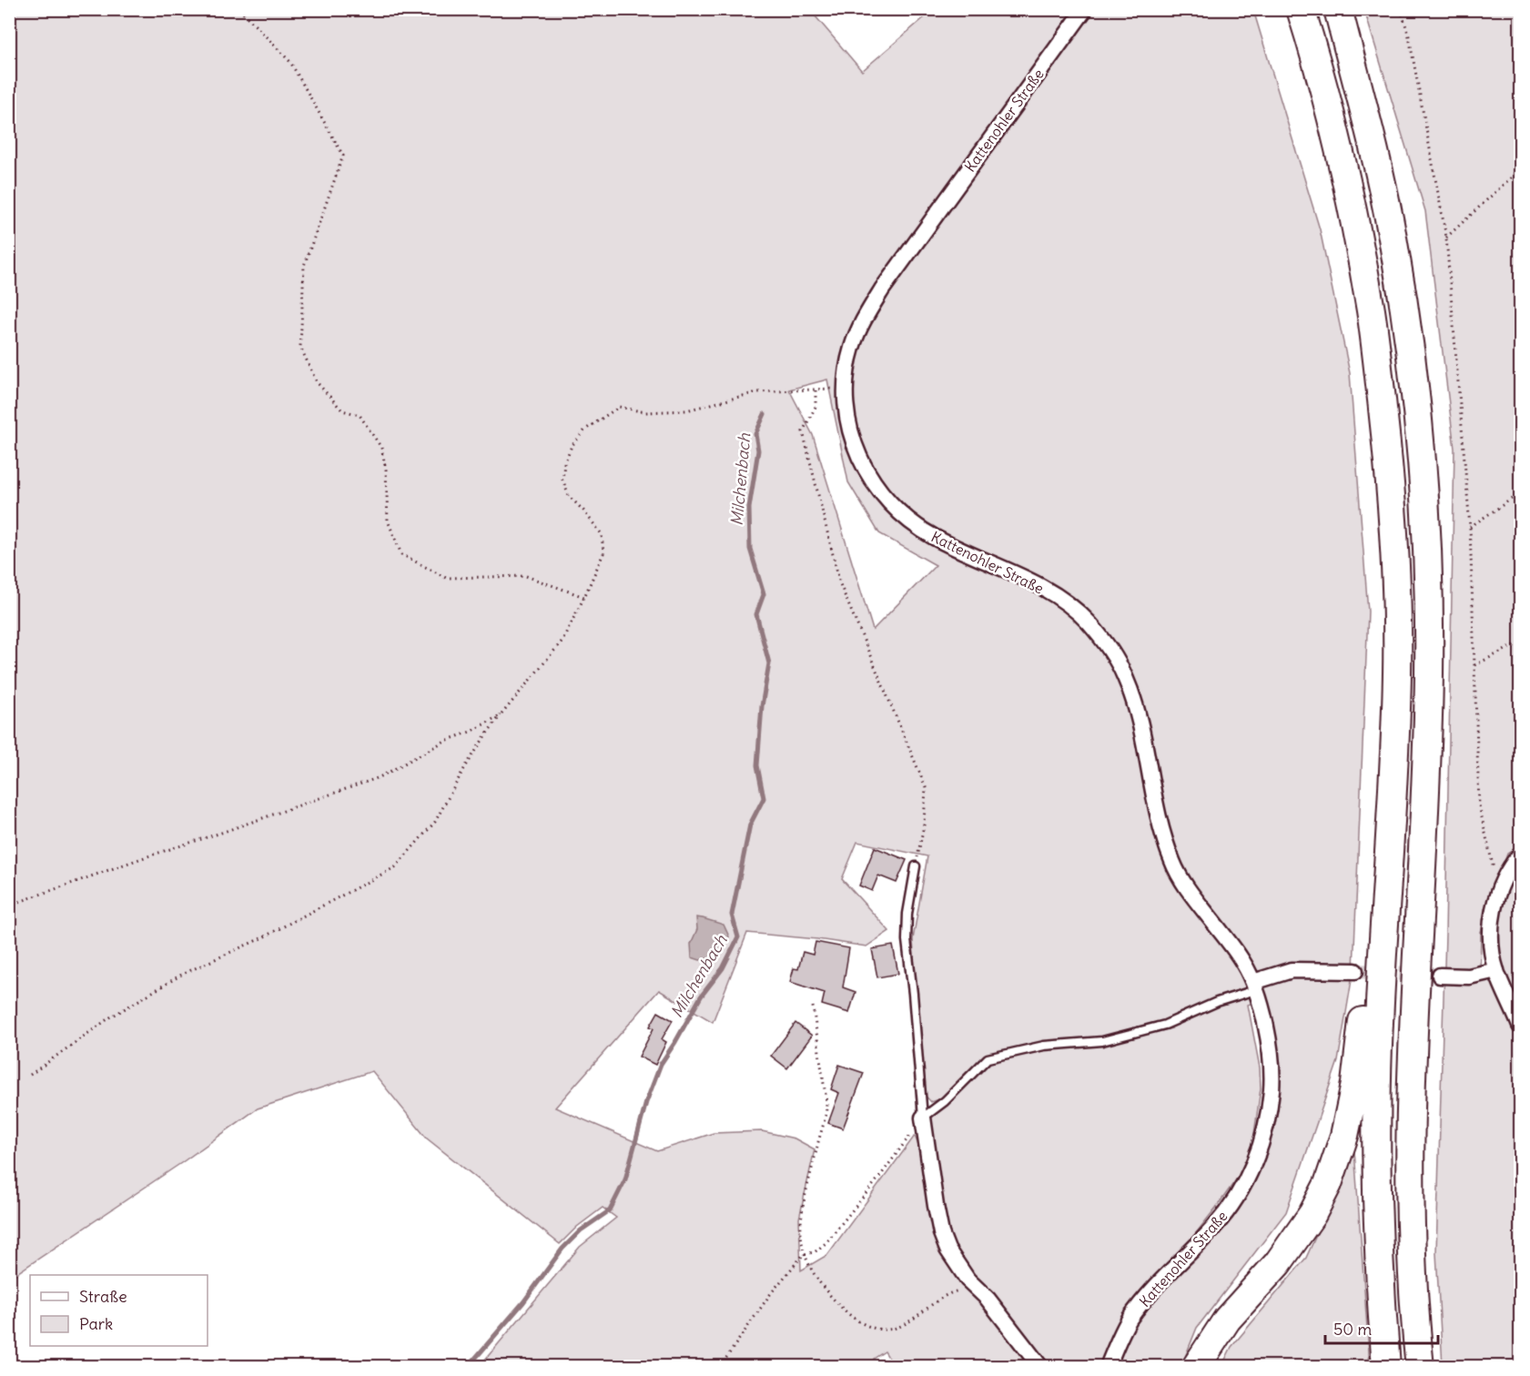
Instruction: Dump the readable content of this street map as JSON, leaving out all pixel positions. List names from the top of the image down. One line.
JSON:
{"streets":{"street":["Kattenohler Straße"]},"water":["Milchenbach"],"legend":["Straße","Park"],"scale_bar":"50 m"}
